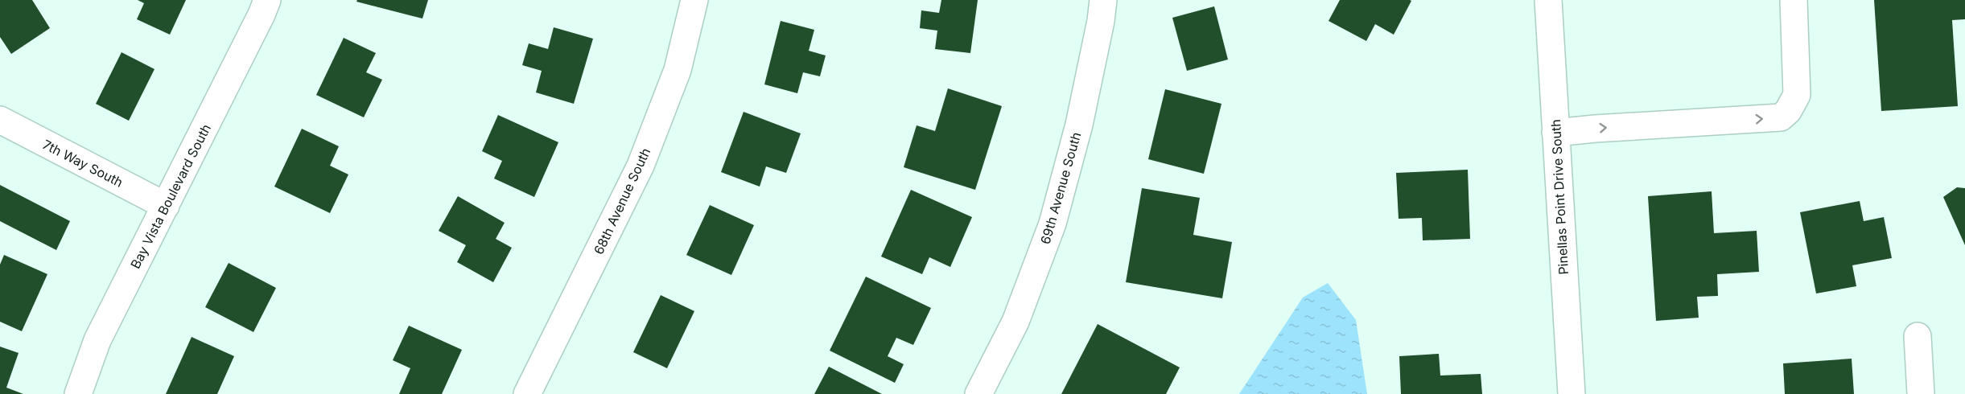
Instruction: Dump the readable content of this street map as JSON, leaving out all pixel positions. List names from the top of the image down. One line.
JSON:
{"streets":{"street":["7th Way South","69th Avenue South","Bay Vista Boulevard South","Pinellas Point Drive South","68th Avenue South"]},"crossings":[["7th Way South","Bay Vista Boulevard South"]]}
